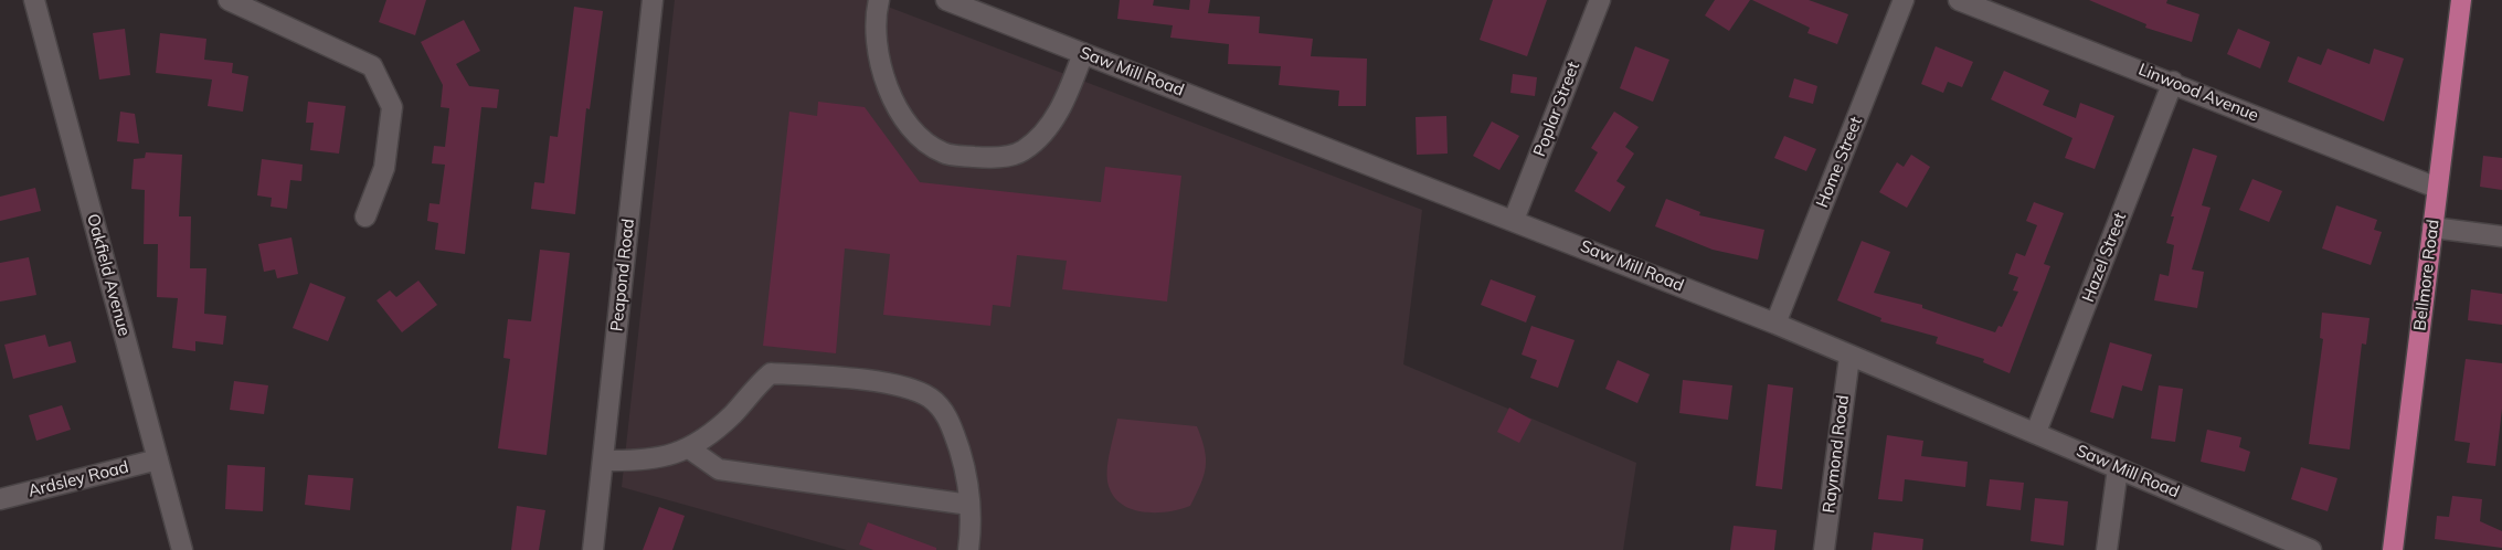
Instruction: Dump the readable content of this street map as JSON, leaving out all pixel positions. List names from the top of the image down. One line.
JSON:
{"streets":{"main road":["Bellmore Road"],"street":["Saw Mill Road","Linwood Avenue","Poplar Street","Home Street","Hazel Street","Oakfield Avenue","Peapond Road","Raymond Road","Ardsley Road"]},"crossings":[["Saw Mill Road","Poplar Street"],["Saw Mill Road","Home Street"],["Saw Mill Road","Hazel Street"],["Saw Mill Road","Raymond Road"],["Linwood Avenue","Hazel Street"],["Linwood Avenue","Bellmore Road"],["Oakfield Avenue","Ardsley Road"]]}
